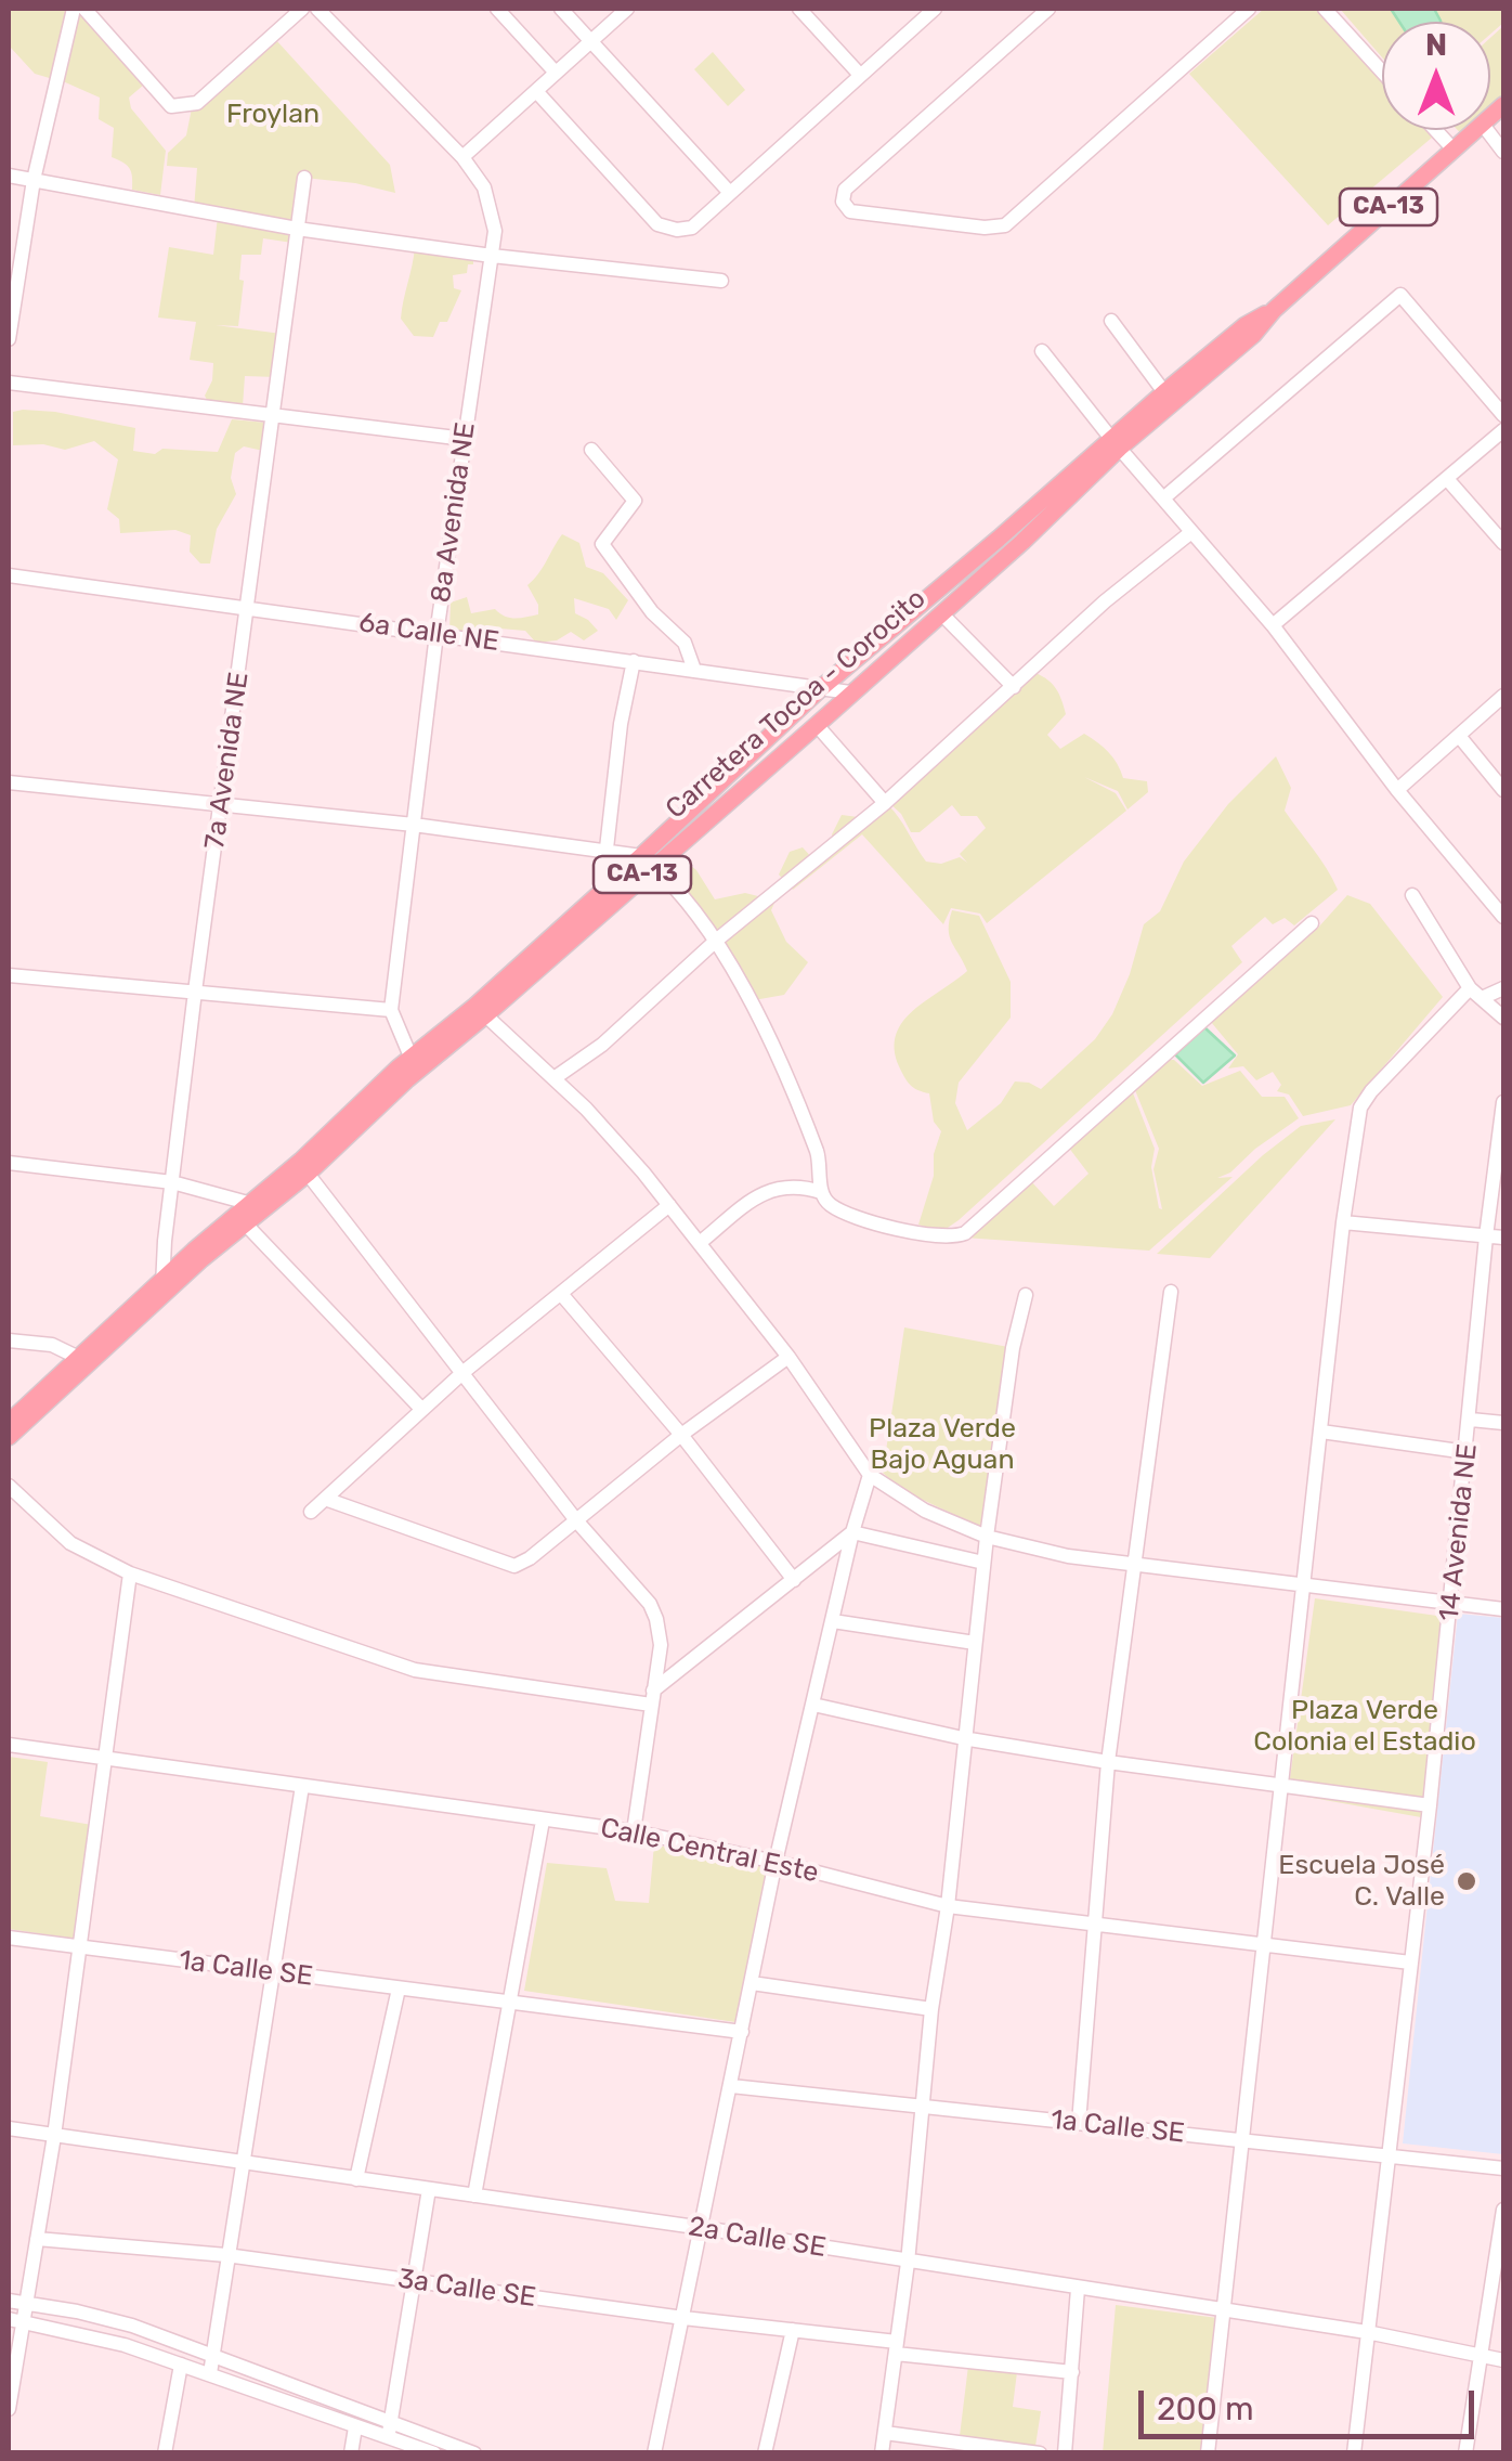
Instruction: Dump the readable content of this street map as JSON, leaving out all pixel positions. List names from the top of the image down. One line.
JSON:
{"streets":{"main road":["CA-13","Carretera Tocoa - Corocito"],"street":["8a Avenida NE","6a Calle NE","7a Avenida NE","14 Avenida NE","Calle Central Este","1a Calle SE","2a Calle SE","3a Calle SE"]},"crossings":[["8a Avenida NE","6a Calle NE"],["6a Calle NE","Carretera Tocoa - Corocito"],["6a Calle NE","7a Avenida NE"],["Carretera Tocoa - Corocito","7a Avenida NE"],["14 Avenida NE","Calle Central Este"],["14 Avenida NE","1a Calle SE"],["14 Avenida NE","2a Calle SE"]],"parks":["Froylan","Plaza Verde Bajo Aguan","Plaza Verde Colonia el Estadio"],"places":["Escuela José C. Valle"],"scale_bar":"200 m","north":"top"}
